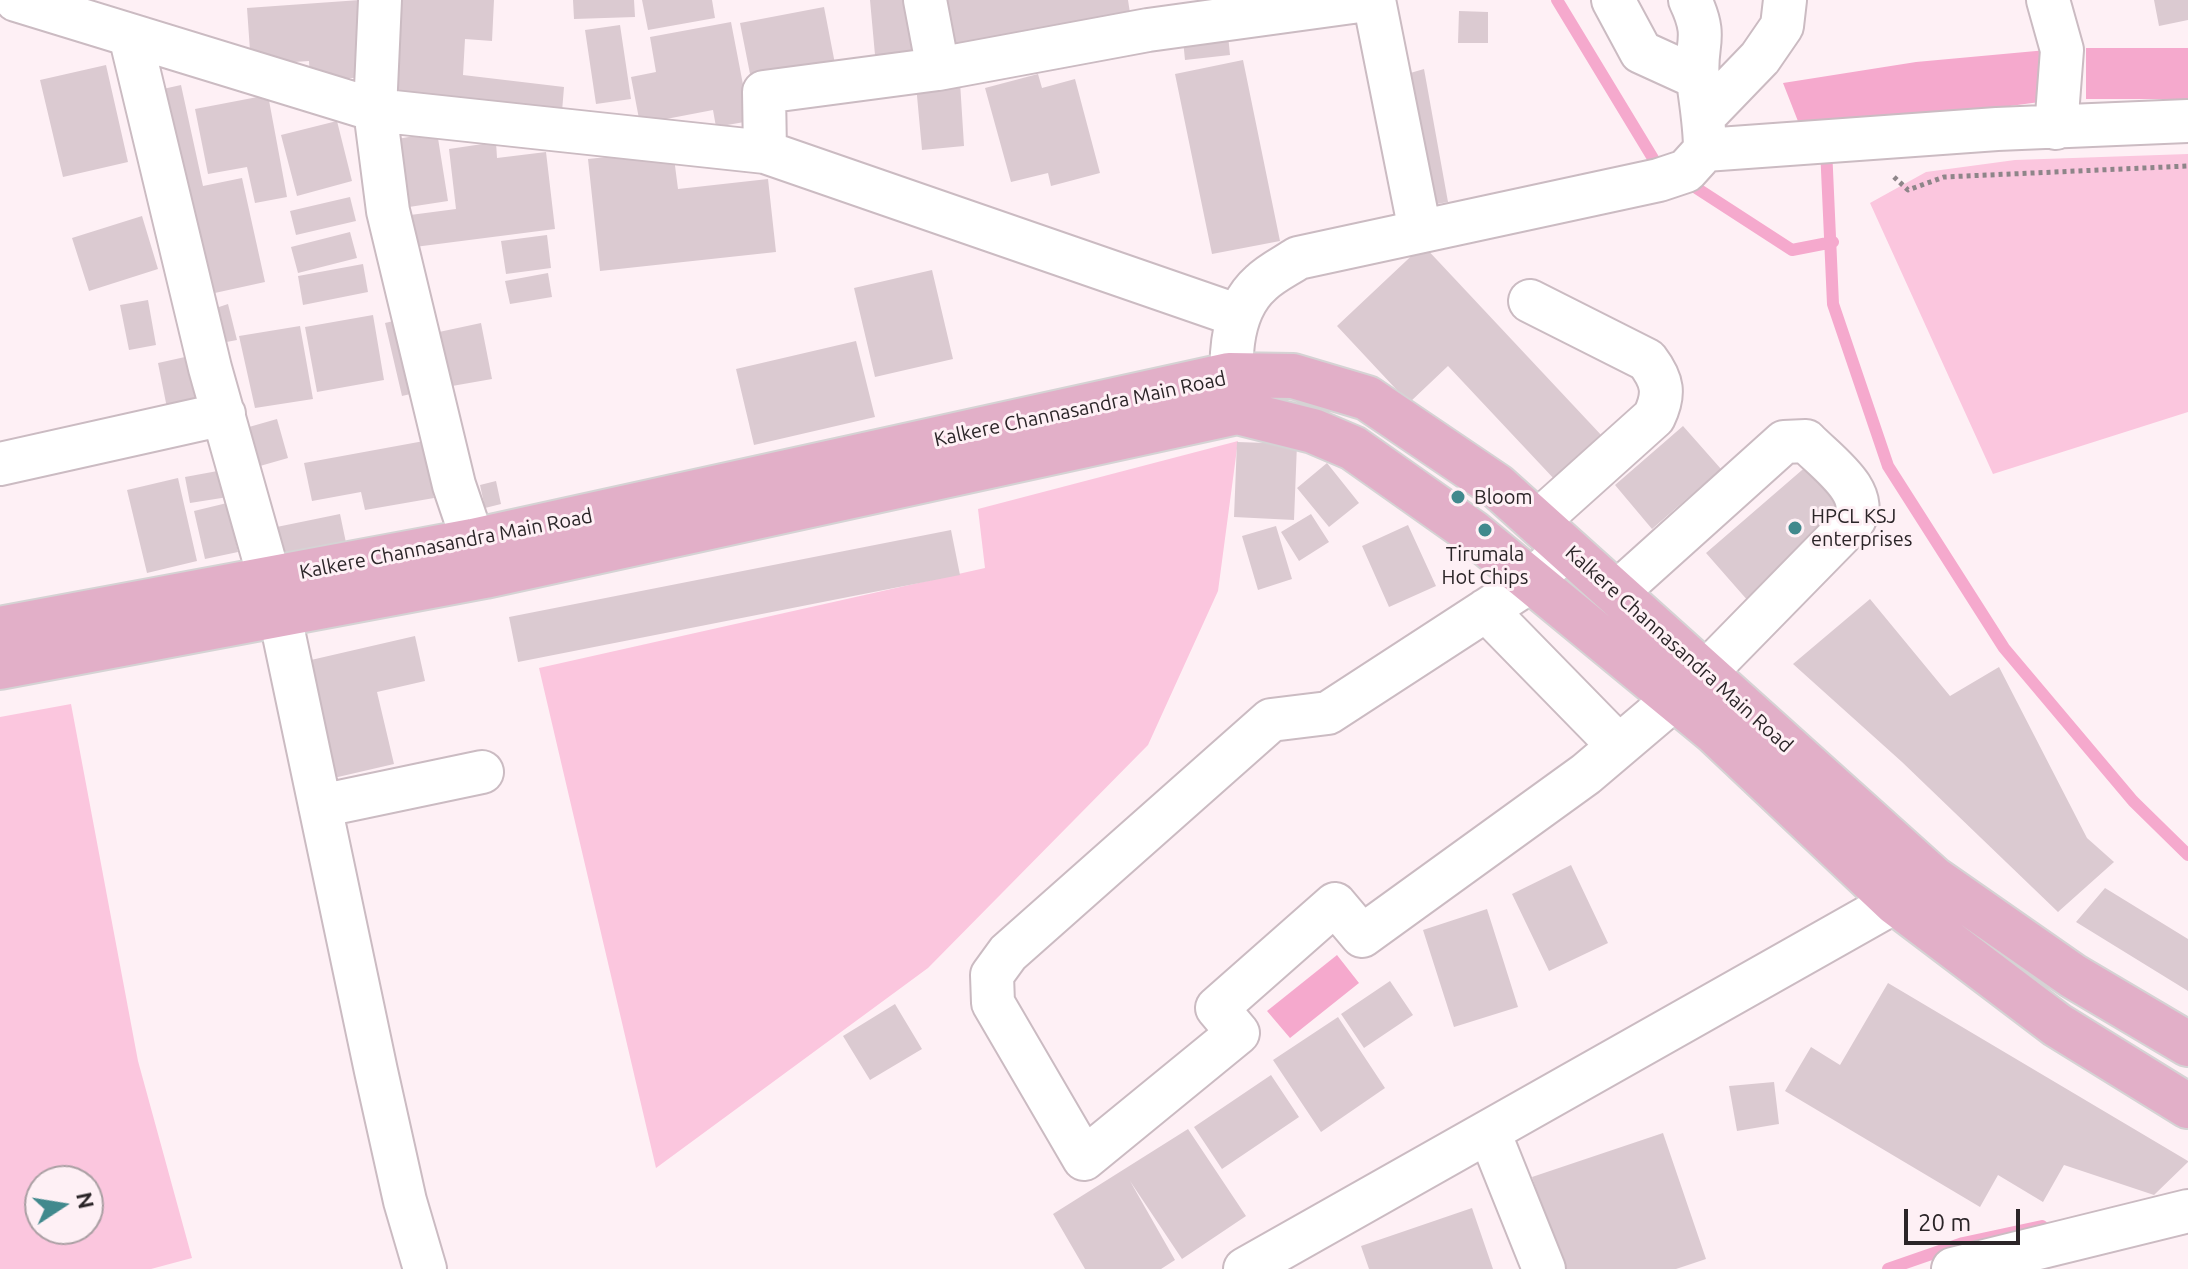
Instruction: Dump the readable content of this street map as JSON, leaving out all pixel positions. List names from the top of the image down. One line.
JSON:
{"streets":{"main road":["Kalkere Channasandra Main Road"]},"places":["Bloom","HPCL KSJ enterprises","Tirumala Hot Chips"],"scale_bar":"20 m","north":"right"}
